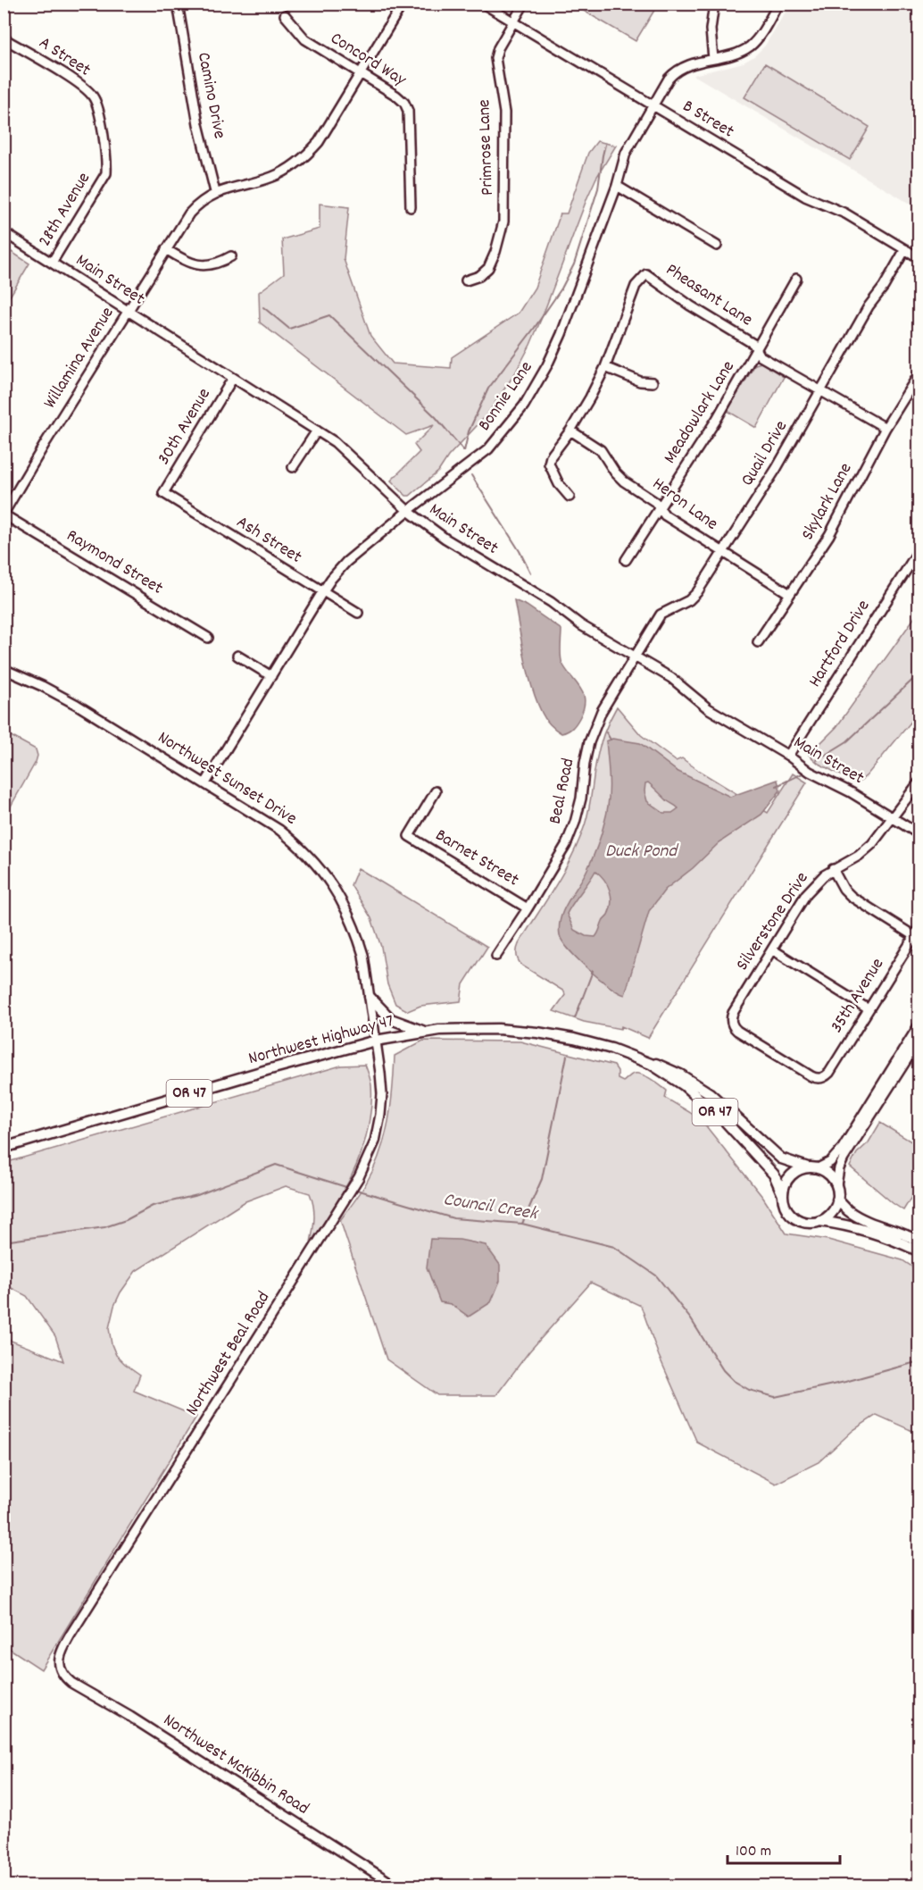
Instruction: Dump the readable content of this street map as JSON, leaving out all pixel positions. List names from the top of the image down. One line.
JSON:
{"streets":{"main road":["Northwest Highway 47","OR 47"],"street":["A Street","Concord Way","Camino Drive","B Street","Primrose Lane","28th Avenue","Main Street","Pheasant Lane","Willamina Avenue","Bonnie Lane","Meadowlark Lane","30th Avenue","Quail Drive","Skylark Lane","Heron Lane","Ash Street","Raymond Street","Hartford Drive","Northwest Sunset Drive","Beal Road","Barnet Street","Silverstone Drive","35th Avenue","Northwest Beal Road","Northwest McKibbin Road"]},"crossings":[["A Street","28th Avenue"],["Concord Way","Willamina Avenue"],["Camino Drive","Willamina Avenue"],["B Street","Primrose Lane"],["B Street","Bonnie Lane"],["B Street","Quail Drive"],["28th Avenue","Main Street"],["Main Street","Willamina Avenue"],["Main Street","Bonnie Lane"],["Main Street","30th Avenue"],["Main Street","Quail Drive"],["Main Street","Hartford Drive"],["Main Street","Beal Road"],["Main Street","Silverstone Drive"],["Pheasant Lane","Meadowlark Lane"],["Pheasant Lane","Quail Drive"],["Pheasant Lane","Skylark Lane"],["Pheasant Lane","Heron Lane"],["Willamina Avenue","Raymond Street"],["Bonnie Lane","Ash Street"],["Bonnie Lane","Northwest Sunset Drive"],["Meadowlark Lane","Heron Lane"],["30th Avenue","Ash Street"],["Quail Drive","Heron Lane"],["Quail Drive","Beal Road"],["Skylark Lane","Heron Lane"],["Northwest Sunset Drive","Northwest Highway 47"],["Northwest Sunset Drive","Northwest Beal Road"],["Beal Road","Barnet Street"],["Silverstone Drive","35th Avenue"],["Northwest Highway 47","Northwest Beal Road"],["Northwest Beal Road","Northwest McKibbin Road"]],"water":["Duck Pond","Council Creek"],"scale_bar":"100 m"}
